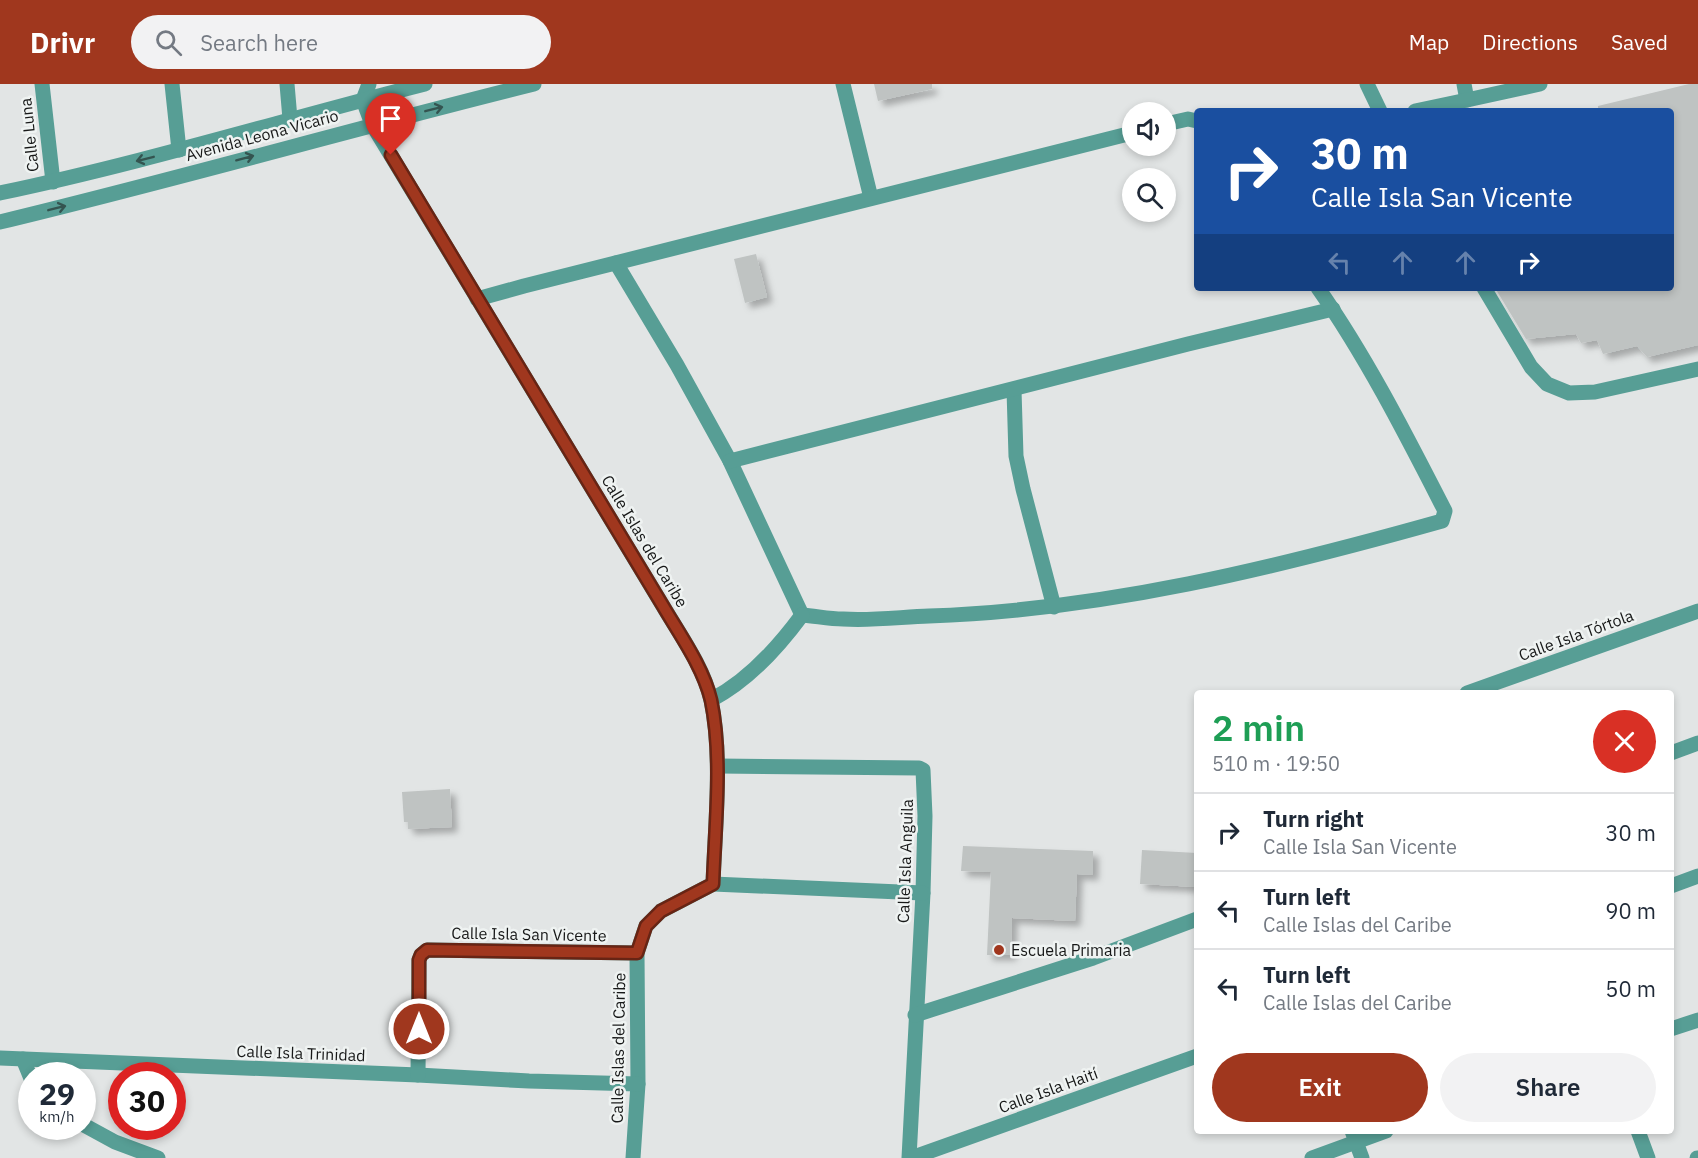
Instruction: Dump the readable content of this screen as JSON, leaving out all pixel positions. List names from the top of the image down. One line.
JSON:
{"streets":{"street":["Calle Luna","Avenida Leona Vicario","Calle Islas del Caribe","Calle Isla Tórtola","Calle Isla Anguila","Calle Isla San Vicente","Calle Isla Trinidad","Calle Isla Haití"]},"crossings":[["Calle Luna","Avenida Leona Vicario"],["Avenida Leona Vicario","Calle Islas del Caribe"],["Calle Islas del Caribe","Calle Isla Anguila"],["Calle Islas del Caribe","Calle Isla San Vicente"],["Calle Islas del Caribe","Calle Isla Trinidad"],["Calle Isla Anguila","Calle Isla Haití"],["Calle Isla San Vicente","Calle Isla Trinidad"]],"places":["Escuela Primaria"],"page":{"header":"Drivr","search":"Search here","nav":["Map","Directions","Saved"],"turn":["30 m","Calle Isla San Vicente"],"heading":["2 min","510 m · 19:50"],"list":[{"name":"Turn right","note":"Calle Isla San Vicente","value":"30 m"},{"name":"Turn left","note":"Calle Islas del Caribe","value":"90 m"},{"name":"Turn left","note":"Calle Islas del Caribe","value":"50 m"}],"buttons":["Exit","Share"],"speed":"29 km/h","limit":"30"}}
